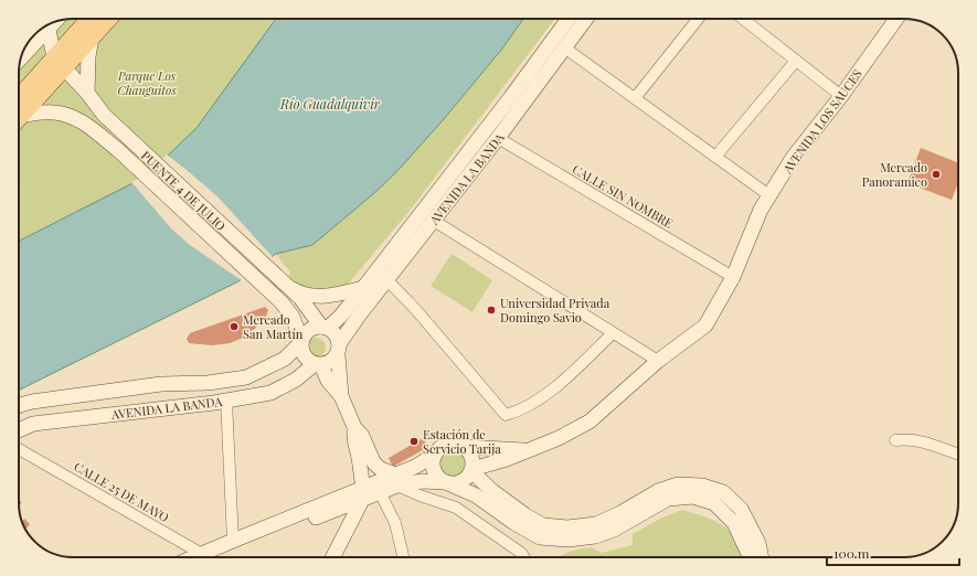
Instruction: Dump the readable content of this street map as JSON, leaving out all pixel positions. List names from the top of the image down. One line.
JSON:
{"streets":{"street":["AVENIDA LOS SAUCES","AVENIDA LA BANDA","PUENTE 4 DE JULIO","CALLE SIN NOMBRE","CALLE 25 DE MAYO"]},"crossings":[["AVENIDA LOS SAUCES","CALLE SIN NOMBRE"],["AVENIDA LA BANDA","PUENTE 4 DE JULIO"],["AVENIDA LA BANDA","CALLE SIN NOMBRE"]],"water":["Río Guadalquivir"],"parks":["Parque Los Changuitos"],"places":["Mercado Panoramico","Universidad Privada Domingo Savio","Mercado San Martín","Estación de Servicio Tarija"],"scale_bar":"100 m"}
